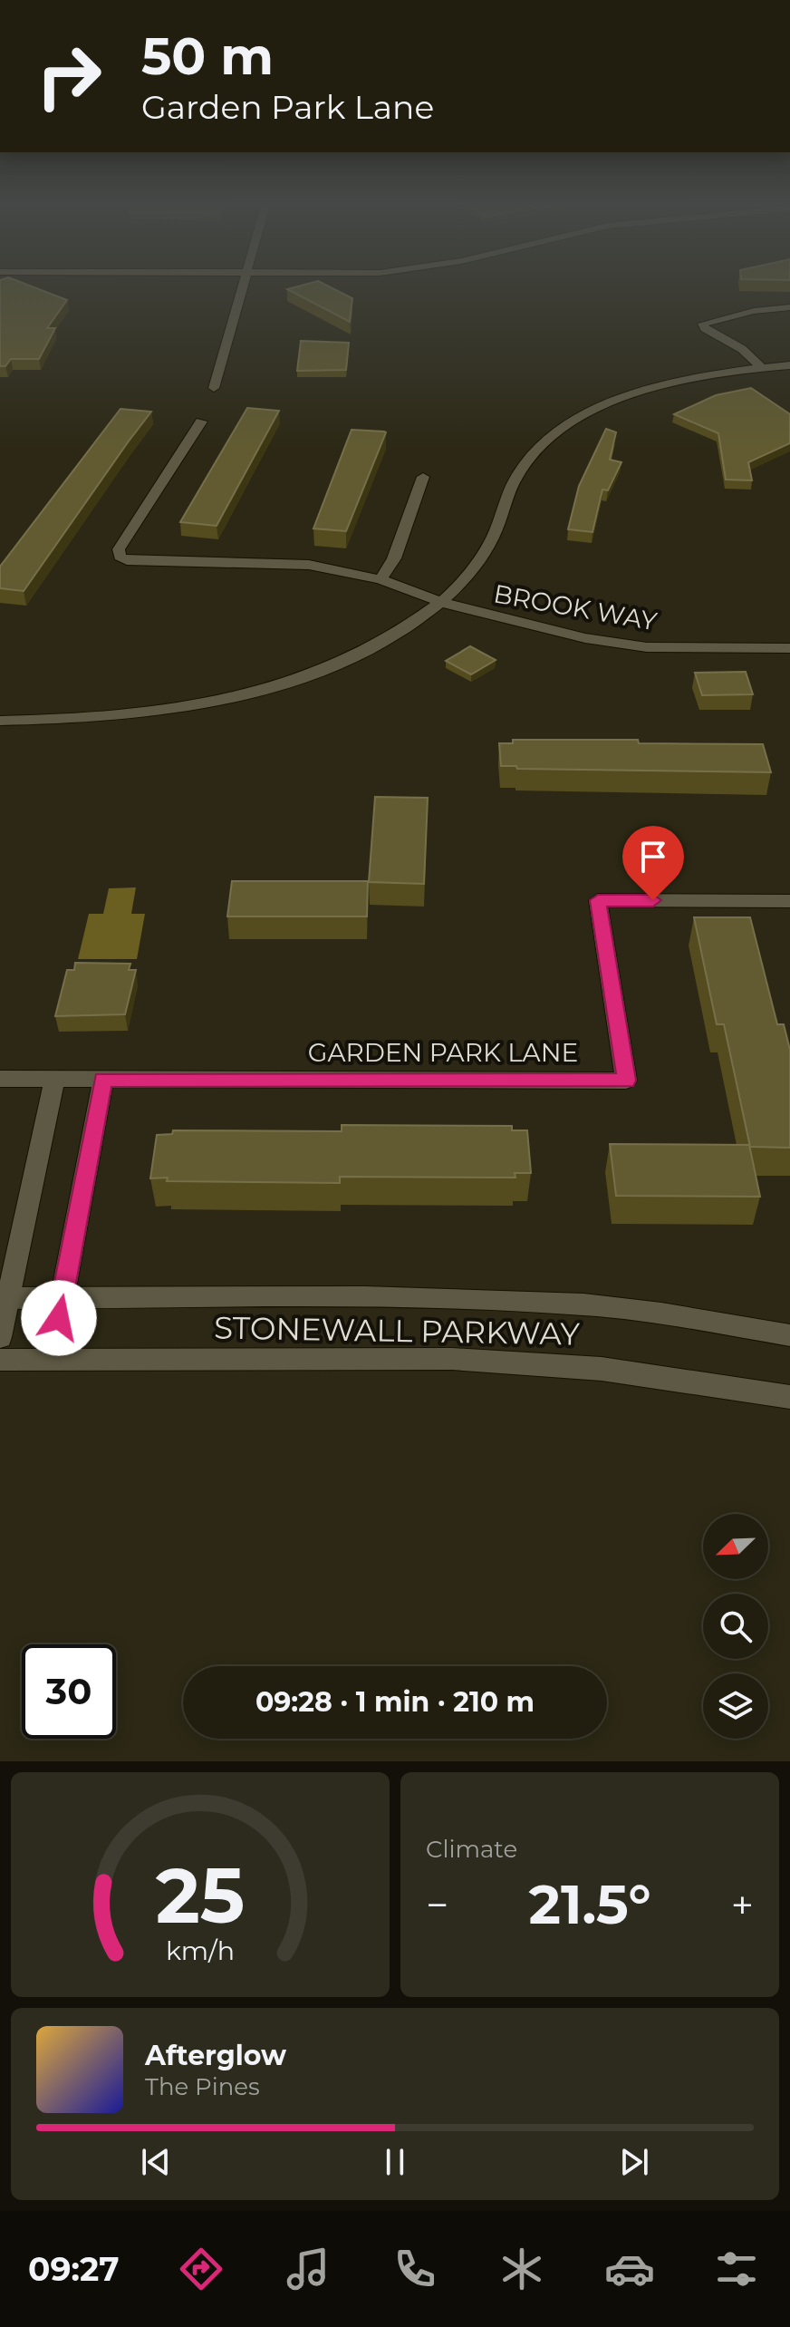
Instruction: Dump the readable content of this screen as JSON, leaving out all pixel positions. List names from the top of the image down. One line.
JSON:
{"streets":{"street":["BROOK WAY","GARDEN PARK LANE","STONEWALL PARKWAY"]},"north":"bottom left","page":{"turn":["50 m","Garden Park Lane"],"limit":"30","trip":"09:28 · 1 min · 210 m","tile":"Climate","heat":["−","21.5°","+"],"song":["Afterglow","The Pines"],"tabs":"09:27","gauge":["25","km/h"]}}
